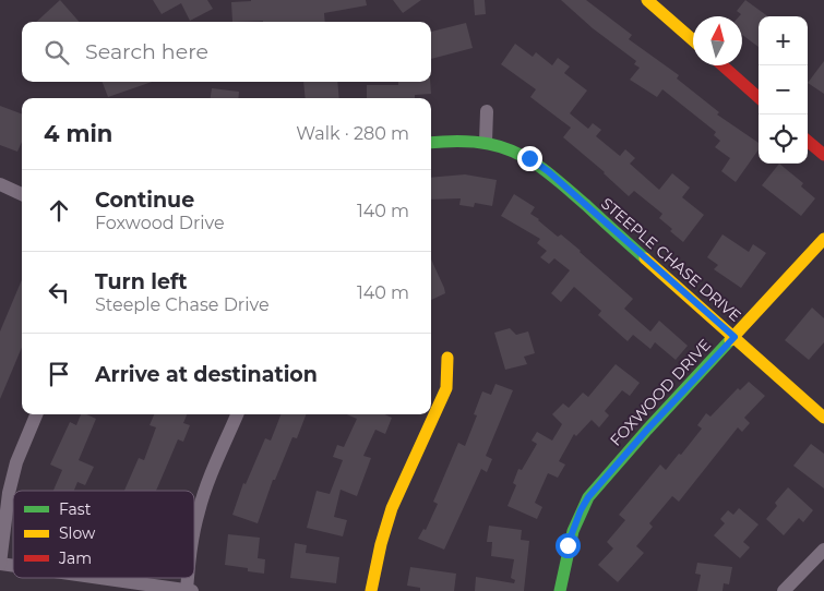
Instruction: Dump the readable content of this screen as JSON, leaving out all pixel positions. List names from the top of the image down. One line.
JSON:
{"streets":{"street":["STEEPLE CHASE DRIVE","FOXWOOD DRIVE"]},"crossings":[["STEEPLE CHASE DRIVE","FOXWOOD DRIVE"]],"legend":["Fast","Slow","Jam"],"north":"top","page":{"map_buttons":["+","−"],"search":"Search here","heading":["4 min","Walk · 280 m"],"list":[["Continue","Foxwood Drive","140 m"],["Turn left","Steeple Chase Drive","140 m"],"Arrive at destination"]}}
